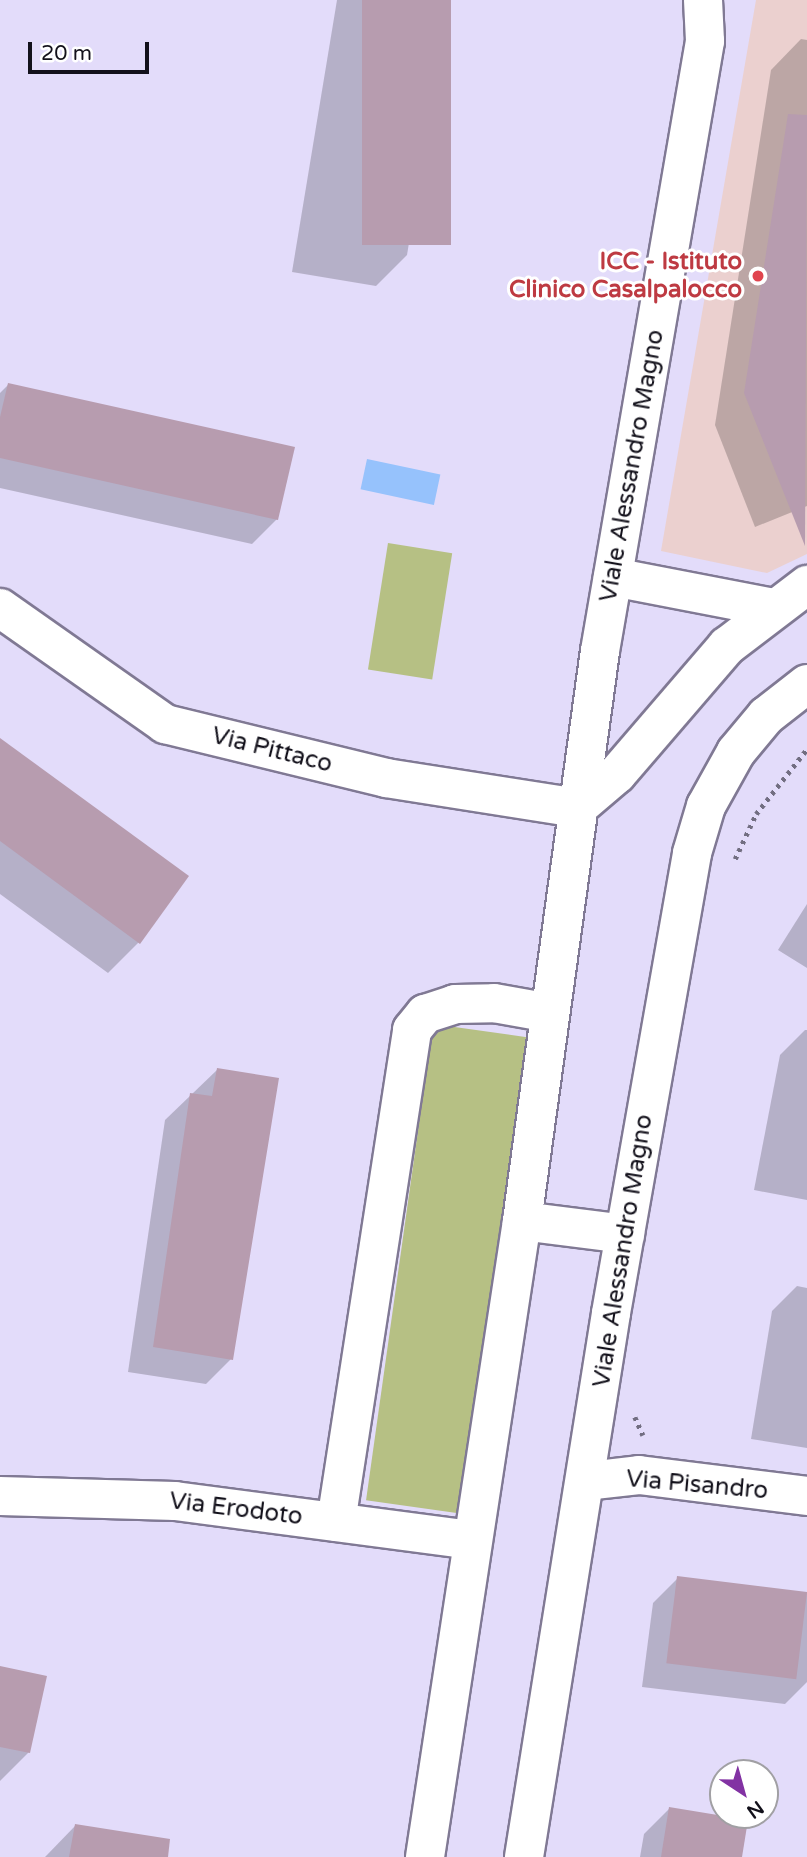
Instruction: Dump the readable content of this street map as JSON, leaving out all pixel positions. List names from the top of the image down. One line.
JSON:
{"streets":{"street":["Viale Alessandro Magno","Via Pittaco","Via Pisandro","Via Erodoto"]},"crossings":[["Viale Alessandro Magno","Via Pittaco"],["Viale Alessandro Magno","Via Pisandro"],["Viale Alessandro Magno","Via Erodoto"]],"places":["ICC - Istituto Clinico Casalpalocco"],"scale_bar":"20 m","north":"bottom right"}
